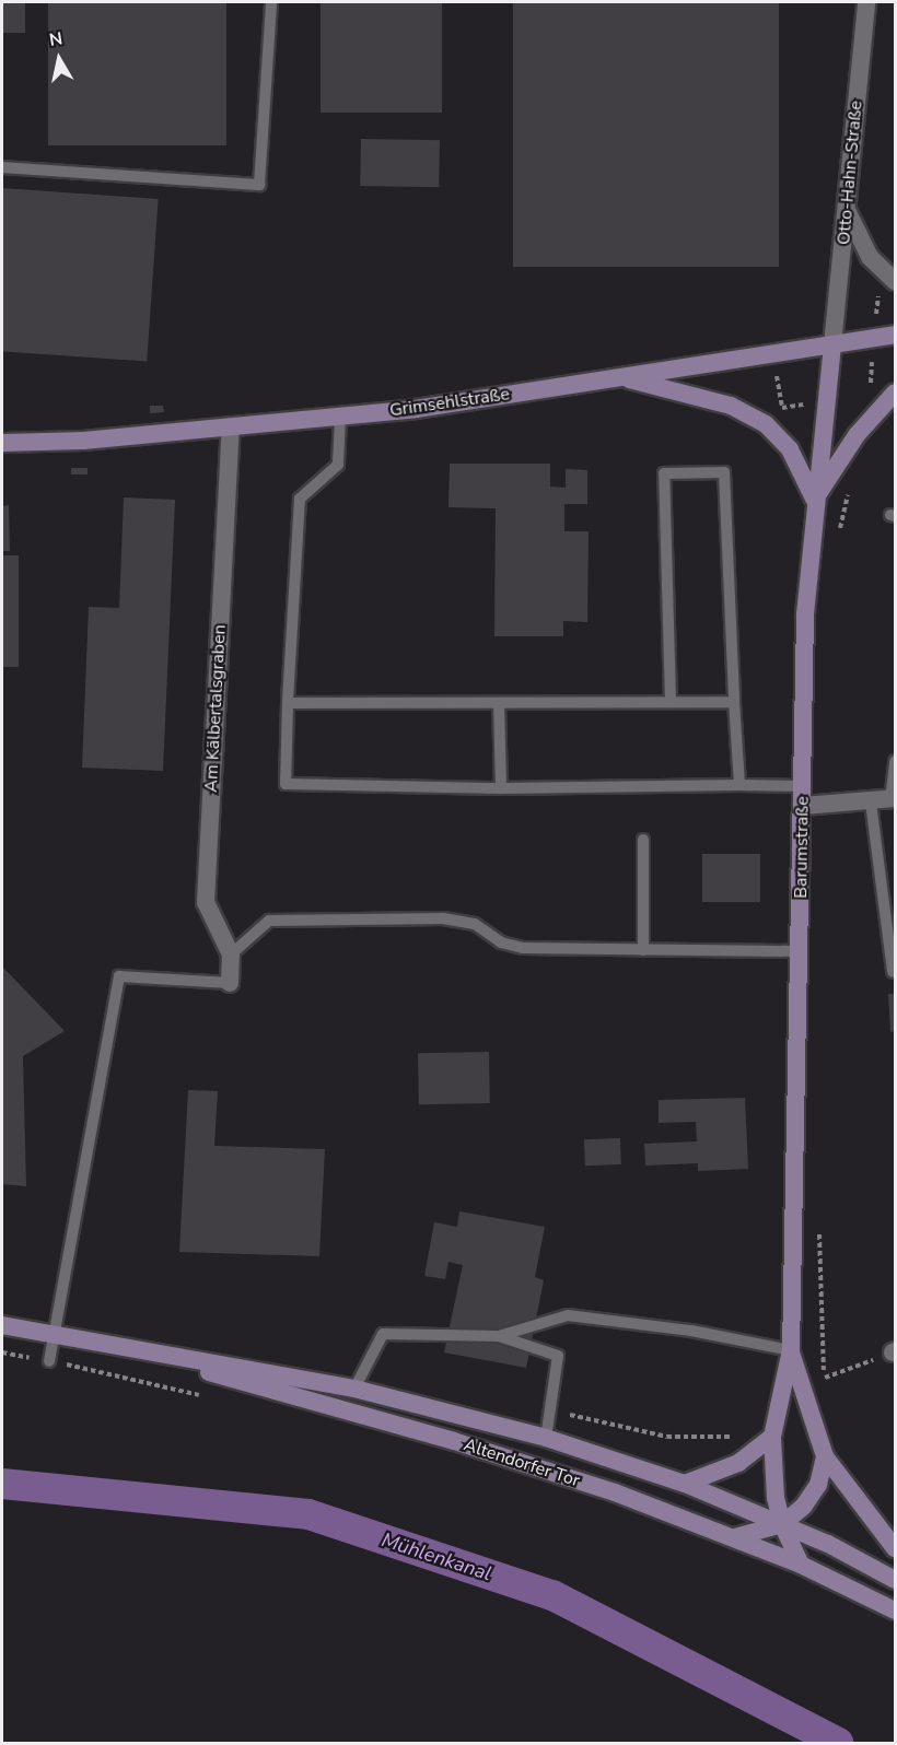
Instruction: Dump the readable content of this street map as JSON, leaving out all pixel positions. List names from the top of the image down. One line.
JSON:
{"streets":{"main road":["Grimsehlstraße","Barumstraße","Altendorfer Tor"],"street":["Otto-Hahn-Straße","Am Kälbertalsgraben"]},"crossings":[["Otto-Hahn-Straße","Grimsehlstraße"],["Otto-Hahn-Straße","Barumstraße"],["Grimsehlstraße","Am Kälbertalsgraben"],["Grimsehlstraße","Barumstraße"],["Barumstraße","Altendorfer Tor"]],"water":["Mühlenkanal"],"north":"top"}
